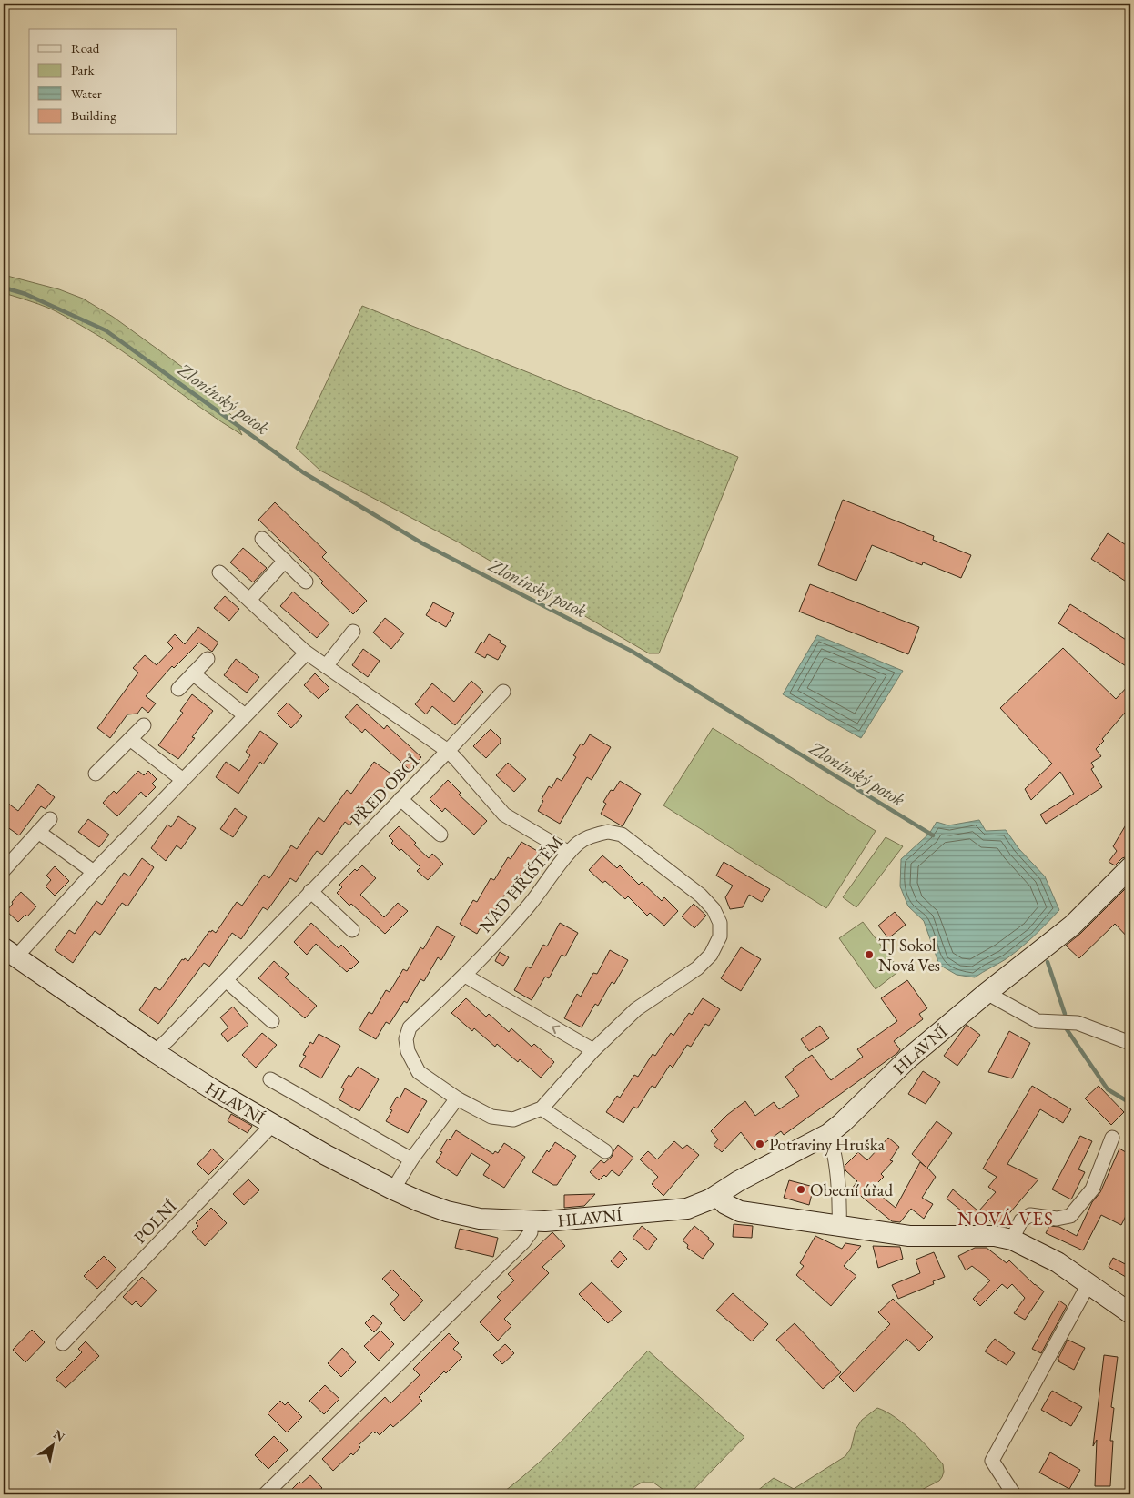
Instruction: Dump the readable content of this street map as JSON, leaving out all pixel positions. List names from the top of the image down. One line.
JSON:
{"streets":{"street":["PŘED OBCÍ","NAD HŘIŠTĚM","HLAVNÍ","POLNÍ"]},"crossings":[["PŘED OBCÍ","HLAVNÍ"],["HLAVNÍ","POLNÍ"]],"districts":["NOVÁ VES"],"water":["Zlonínský potok"],"places":["TJ Sokol Nová Ves","Potraviny Hruška","Obecní úřad"],"legend":["Road","Park","Water","Building"],"north":"top right"}
